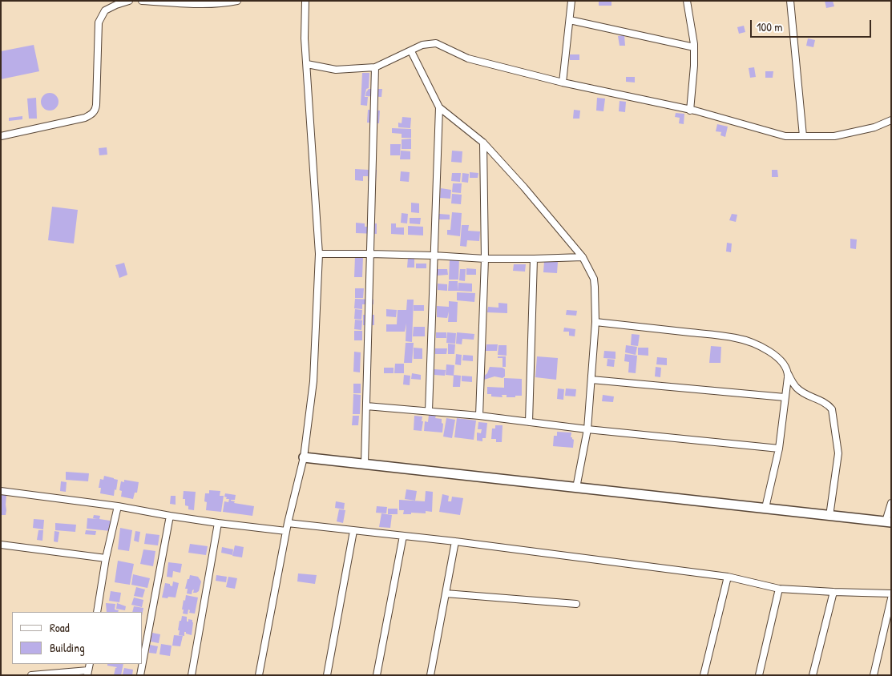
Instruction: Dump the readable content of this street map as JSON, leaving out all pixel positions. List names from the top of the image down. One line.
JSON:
{"legend":["Road","Building"],"scale_bar":"100 m"}
